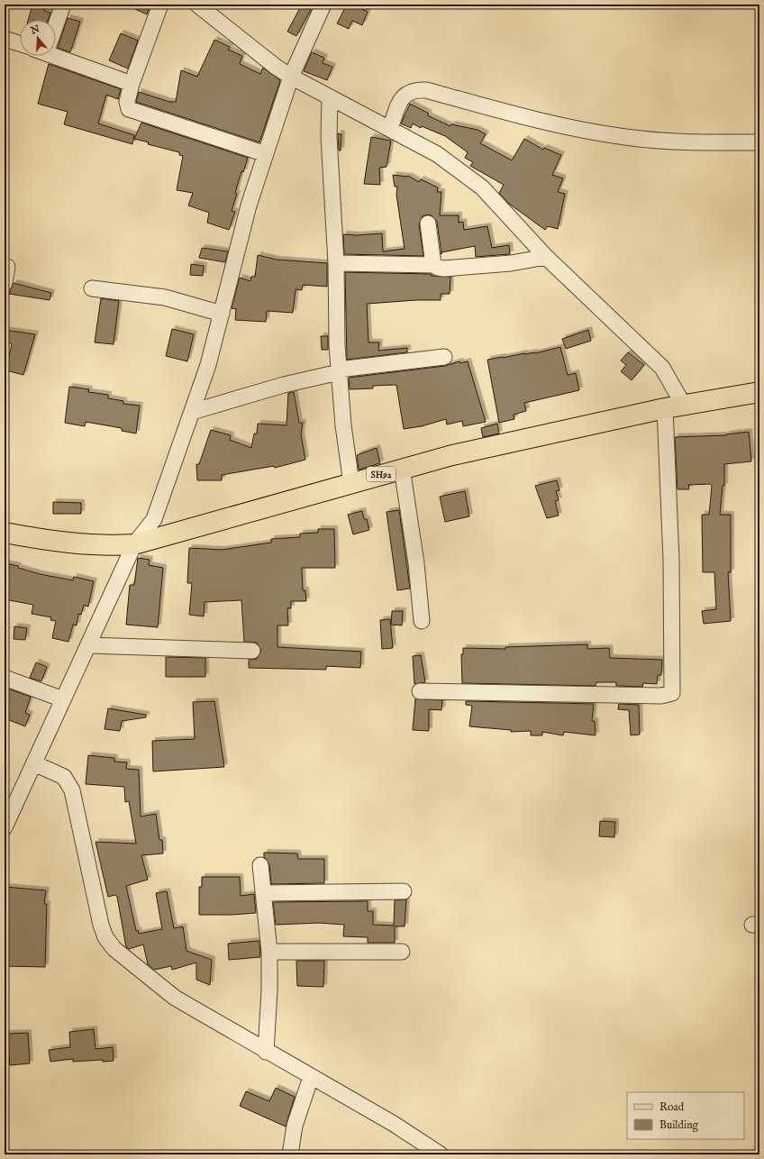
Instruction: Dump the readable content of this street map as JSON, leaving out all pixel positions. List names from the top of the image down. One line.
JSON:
{"streets":{"main road":["SH92"]},"legend":["Road","Building"],"north":"top"}
